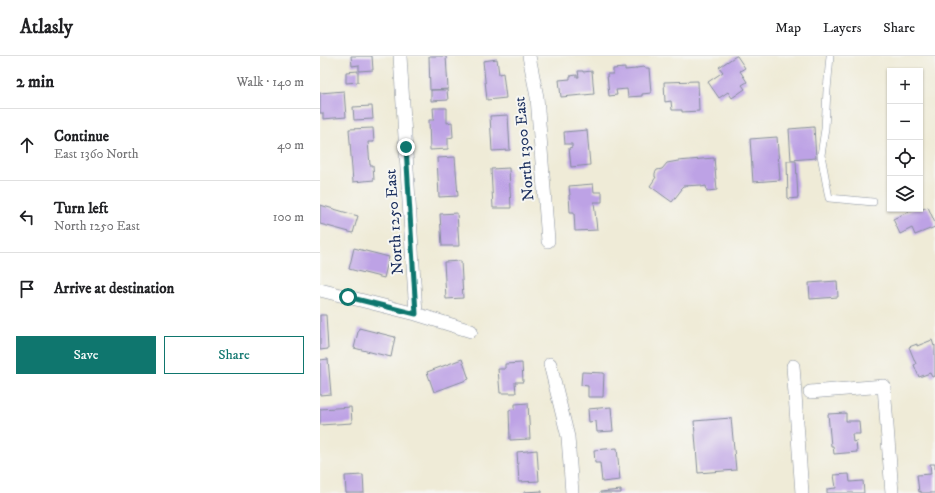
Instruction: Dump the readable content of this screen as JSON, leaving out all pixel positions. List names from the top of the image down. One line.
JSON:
{"streets":{"street":["North 1300 East","North 1250 East"]},"page":{"header":"Atlasly","nav":["Map","Layers","Share"],"heading":["2 min","Walk · 140 m"],"map_buttons":["+","−"],"list":[["Continue","East 1360 North","40 m"],["Turn left","North 1250 East","100 m"],"Arrive at destination"],"buttons":["Save","Share"]}}
